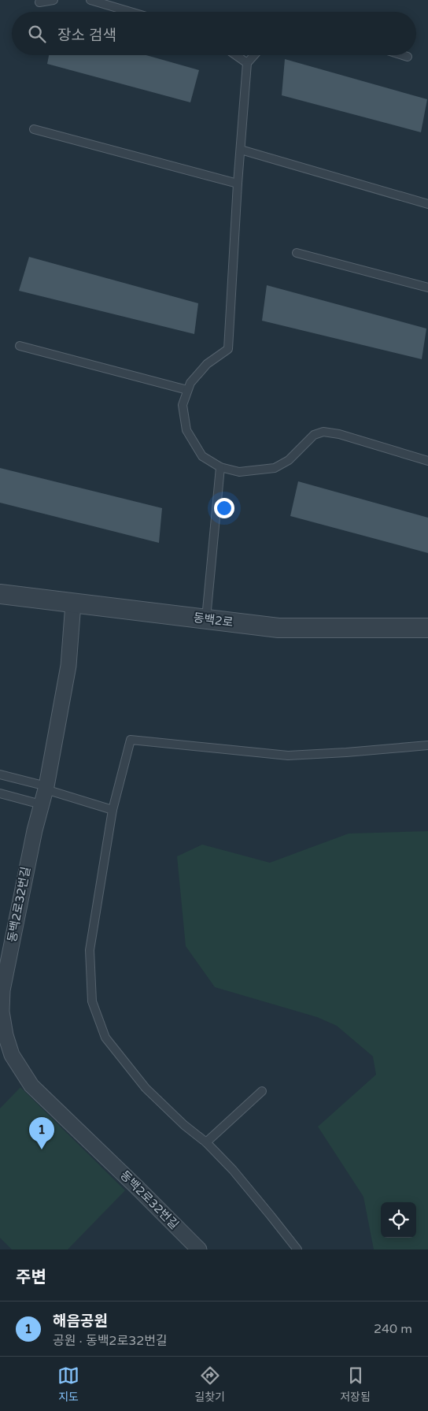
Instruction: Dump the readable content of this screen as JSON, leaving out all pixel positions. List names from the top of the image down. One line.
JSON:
{"streets":{"street":["동백2로","동백2로32번길"]},"crossings":[["동백2로","동백2로32번길"]],"page":{"search":"장소 검색","pins":"1","heading":"주변","list":[{"mark":"1","name":"해음공원","note":"공원 · 동백2로32번길","value":"240 m"}],"nav":["지도","길찾기","저장됨"]}}
